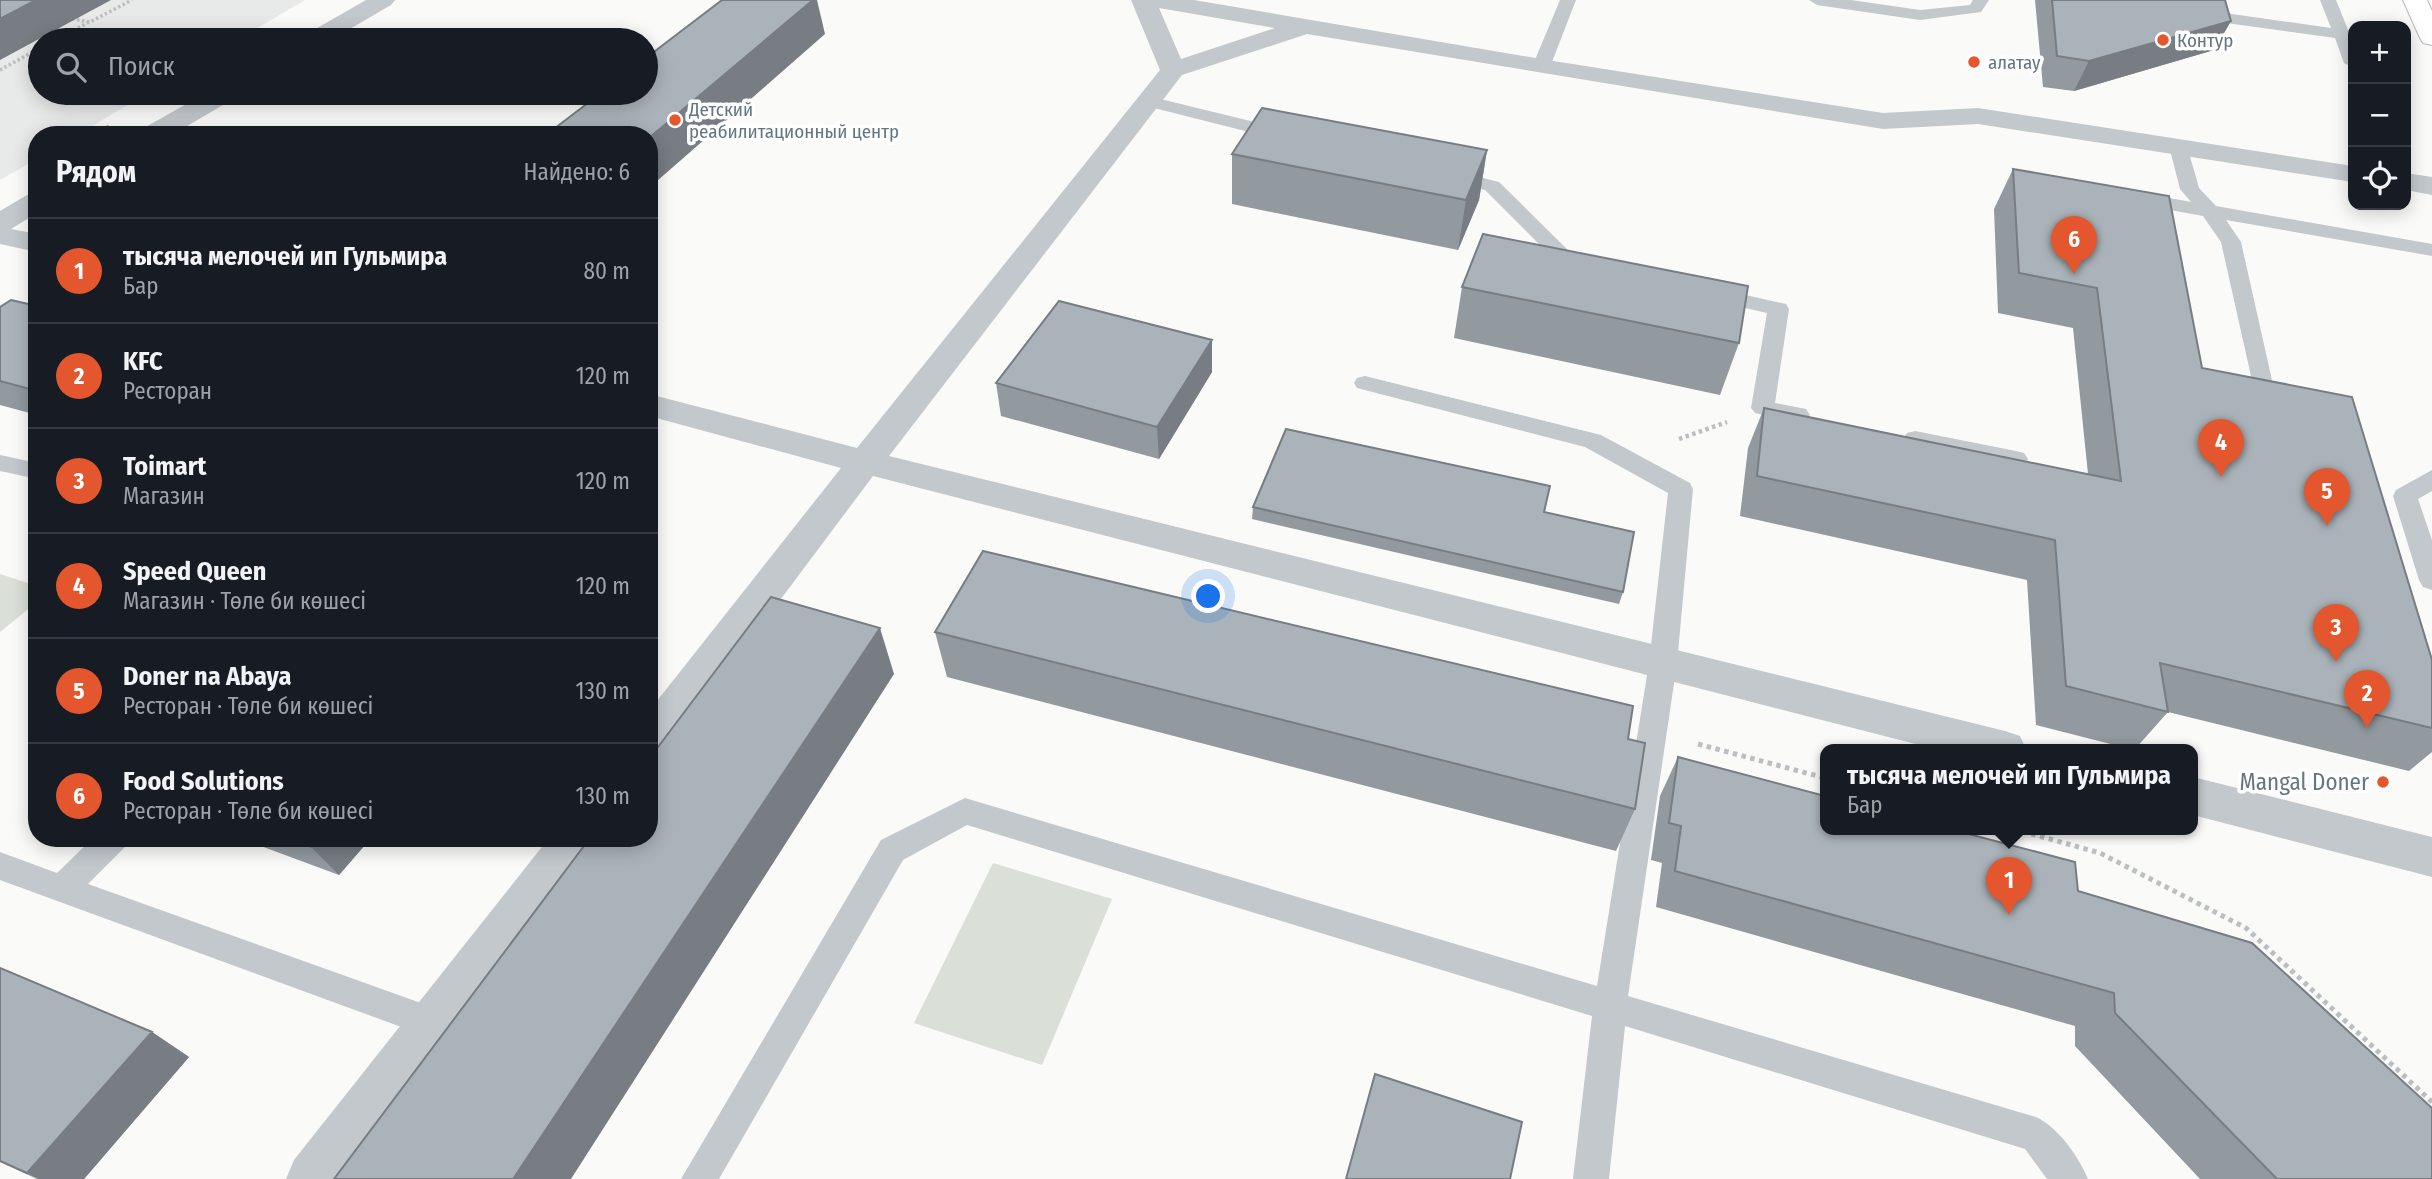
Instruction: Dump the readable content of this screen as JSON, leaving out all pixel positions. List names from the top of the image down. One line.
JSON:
{"places":["Контур","алатау","Детский реабилитационный центр","Mangal Doner"],"page":{"map_buttons":["+","−"],"search":"Поиск","heading":["Рядом","Найдено: 6"],"pins":["6","4","5","3","2","1"],"list":[{"mark":"1","name":"тысяча мелочей ип Гульмира","note":"Бар","value":"80 m"},{"mark":"2","name":"KFC","note":"Ресторан","value":"120 m"},{"mark":"3","name":"Toimart","note":"Магазин","value":"120 m"},{"mark":"4","name":"Speed Queen","note":"Магазин · Төле би көшесі","value":"120 m"},{"mark":"5","name":"Doner na Abaya","note":"Ресторан · Төле би көшесі","value":"130 m"},{"mark":"6","name":"Food Solutions","note":"Ресторан · Төле би көшесі","value":"130 m"}],"popup":["тысяча мелочей ип Гульмира","Бар"]}}
